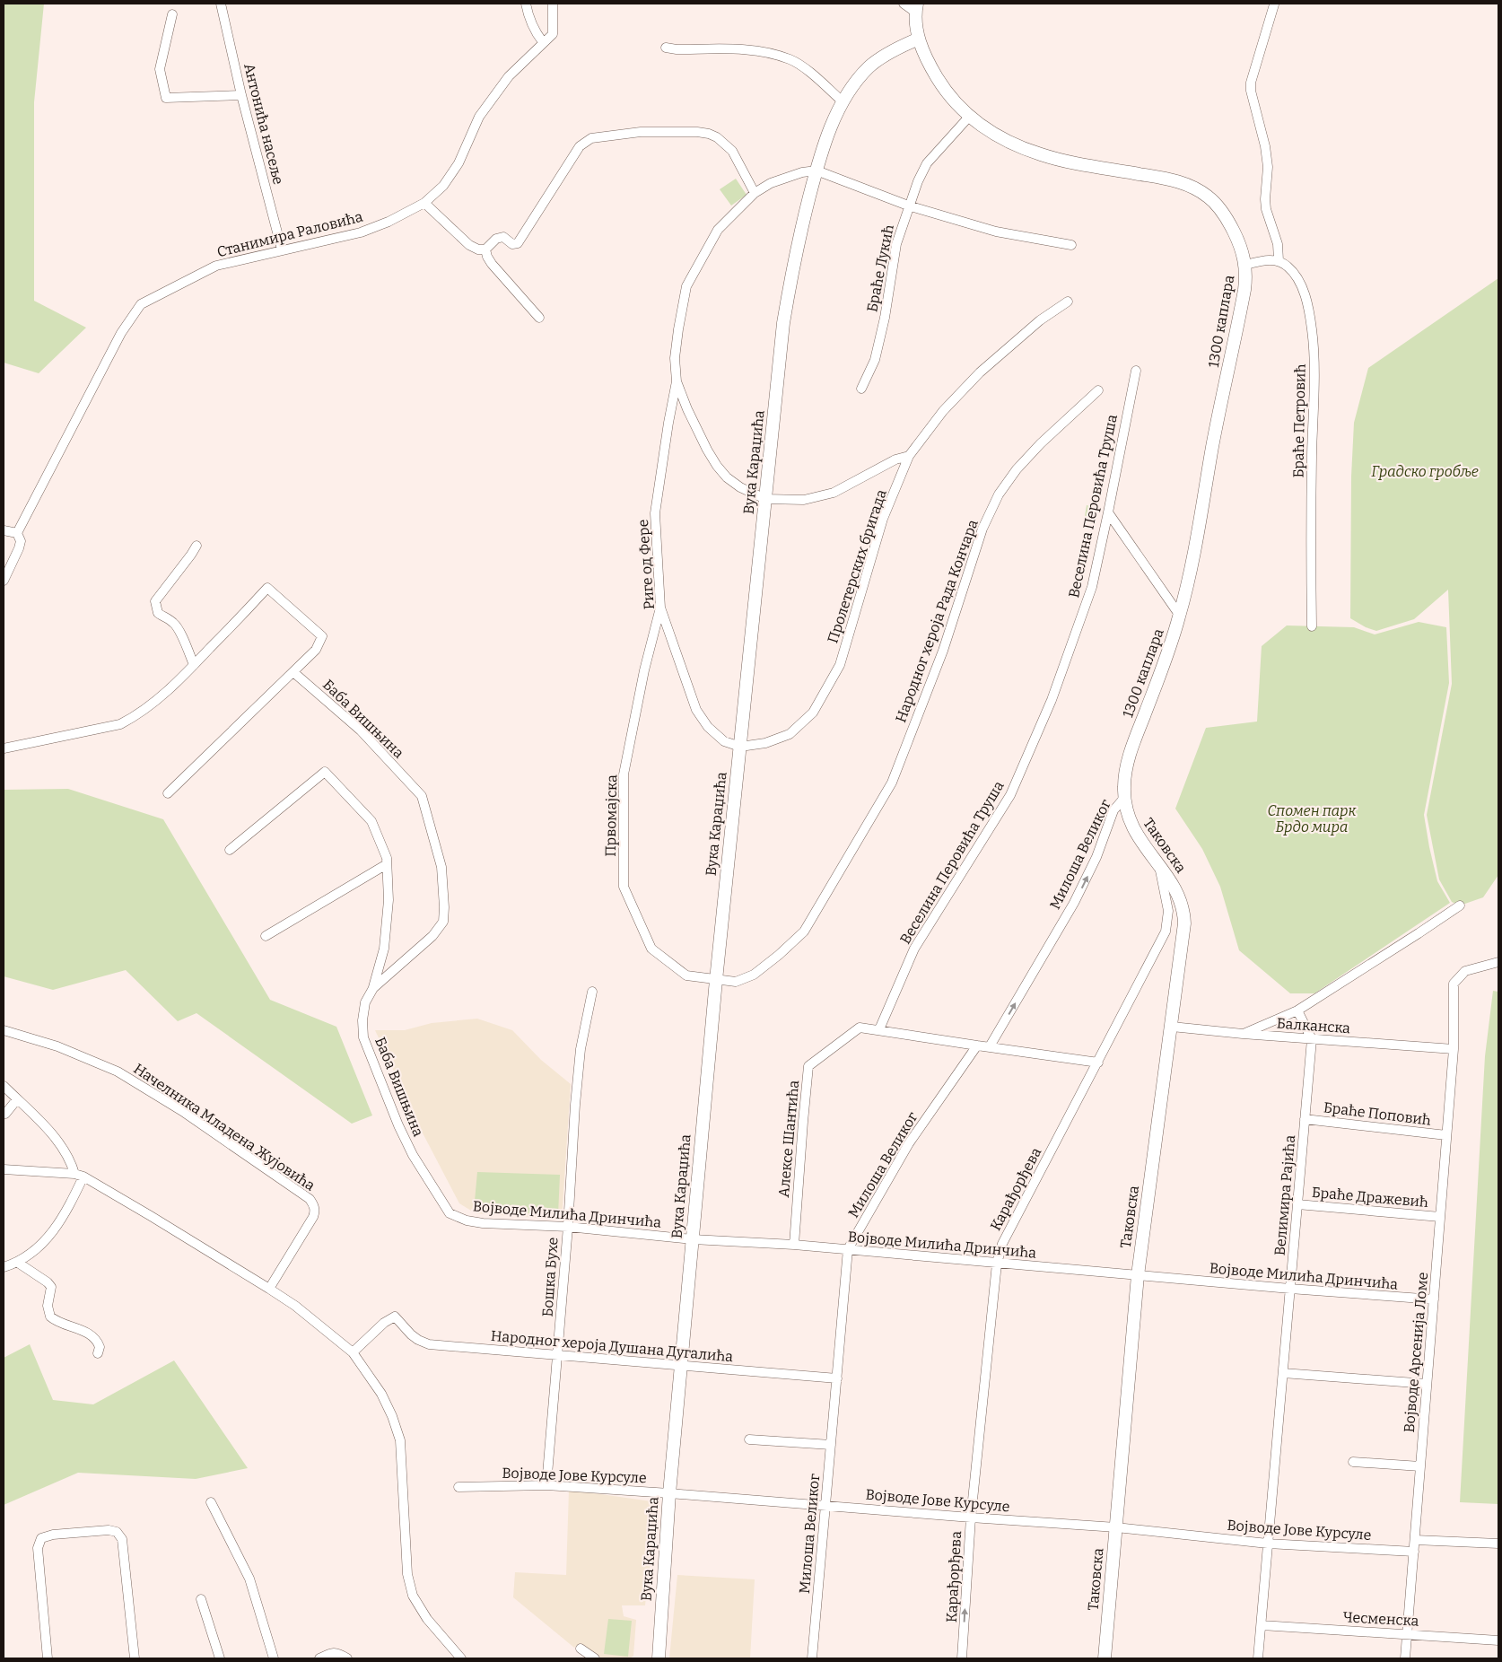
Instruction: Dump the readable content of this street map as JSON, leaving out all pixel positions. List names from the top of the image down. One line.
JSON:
{"streets":{"street":["Антонића насеље","Станимира Раловића","Браће Лукић","1300 каплара","Браће Петровић","Вука Караџића","Веселина Перовића Труша","Риге од Фере","Пролетерских бригада","Народног хероја Рада Кончара","Баба Вишњина","Првомајска","Таковска","Милоша Великог","Балканска","Браће Поповић","Начелника Младена Жујовића","Алексе Шантића","Карађорђева","Велимира Рајића","Браће Дражевић","Војводе Милића Дринчића","Бошка Бухе","Народног хероја Душана Дугалића","Војводе Арсенија Ломе","Војводе Јове Курсуле","Чесменска"]},"crossings":[["Антонића насеље","Станимира Раловића"],["Браће Лукић","1300 каплара"],["1300 каплара","Вука Караџића"],["1300 каплара","Таковска"],["1300 каплара","Милоша Великог"],["Вука Караџића","Риге од Фере"],["Вука Караџића","Пролетерских бригада"],["Вука Караџића","Народног хероја Рада Кончара"],["Вука Караџића","Првомајска"],["Вука Караџића","Војводе Милића Дринчића"],["Вука Караџића","Народног хероја Душана Дугалића"],["Вука Караџића","Војводе Јове Курсуле"],["Веселина Перовића Труша","Алексе Шантића"],["Риге од Фере","Пролетерских бригада"],["Риге од Фере","Првомајска"],["Народног хероја Рада Кончара","Првомајска"],["Баба Вишњина","Војводе Милића Дринчића"],["Таковска","Милоша Великог"],["Таковска","Балканска"],["Таковска","Карађорђева"],["Таковска","Војводе Милића Дринчића"],["Таковска","Војводе Јове Курсуле"],["Милоша Великог","Алексе Шантића"],["Милоша Великог","Војводе Милића Дринчића"],["Милоша Великог","Народног хероја Душана Дугалића"],["Милоша Великог","Војводе Јове Курсуле"],["Балканска","Велимира Рајића"],["Балканска","Војводе Арсенија Ломе"],["Браће Поповић","Велимира Рајића"],["Браће Поповић","Војводе Арсенија Ломе"],["Алексе Шантића","Војводе Милића Дринчића"],["Карађорђева","Војводе Милића Дринчића"],["Карађорђева","Војводе Јове Курсуле"],["Велимира Рајића","Браће Дражевић"],["Велимира Рајића","Војводе Милића Дринчића"],["Велимира Рајића","Војводе Јове Курсуле"],["Велимира Рајића","Чесменска"],["Браће Дражевић","Војводе Арсенија Ломе"],["Војводе Милића Дринчића","Бошка Бухе"],["Војводе Милића Дринчића","Војводе Арсенија Ломе"],["Бошка Бухе","Народног хероја Душана Дугалића"],["Бошка Бухе","Војводе Јове Курсуле"],["Војводе Арсенија Ломе","Војводе Јове Курсуле"],["Војводе Арсенија Ломе","Чесменска"]],"parks":["Градско гробље","Спомен парк Брдо мира"]}
